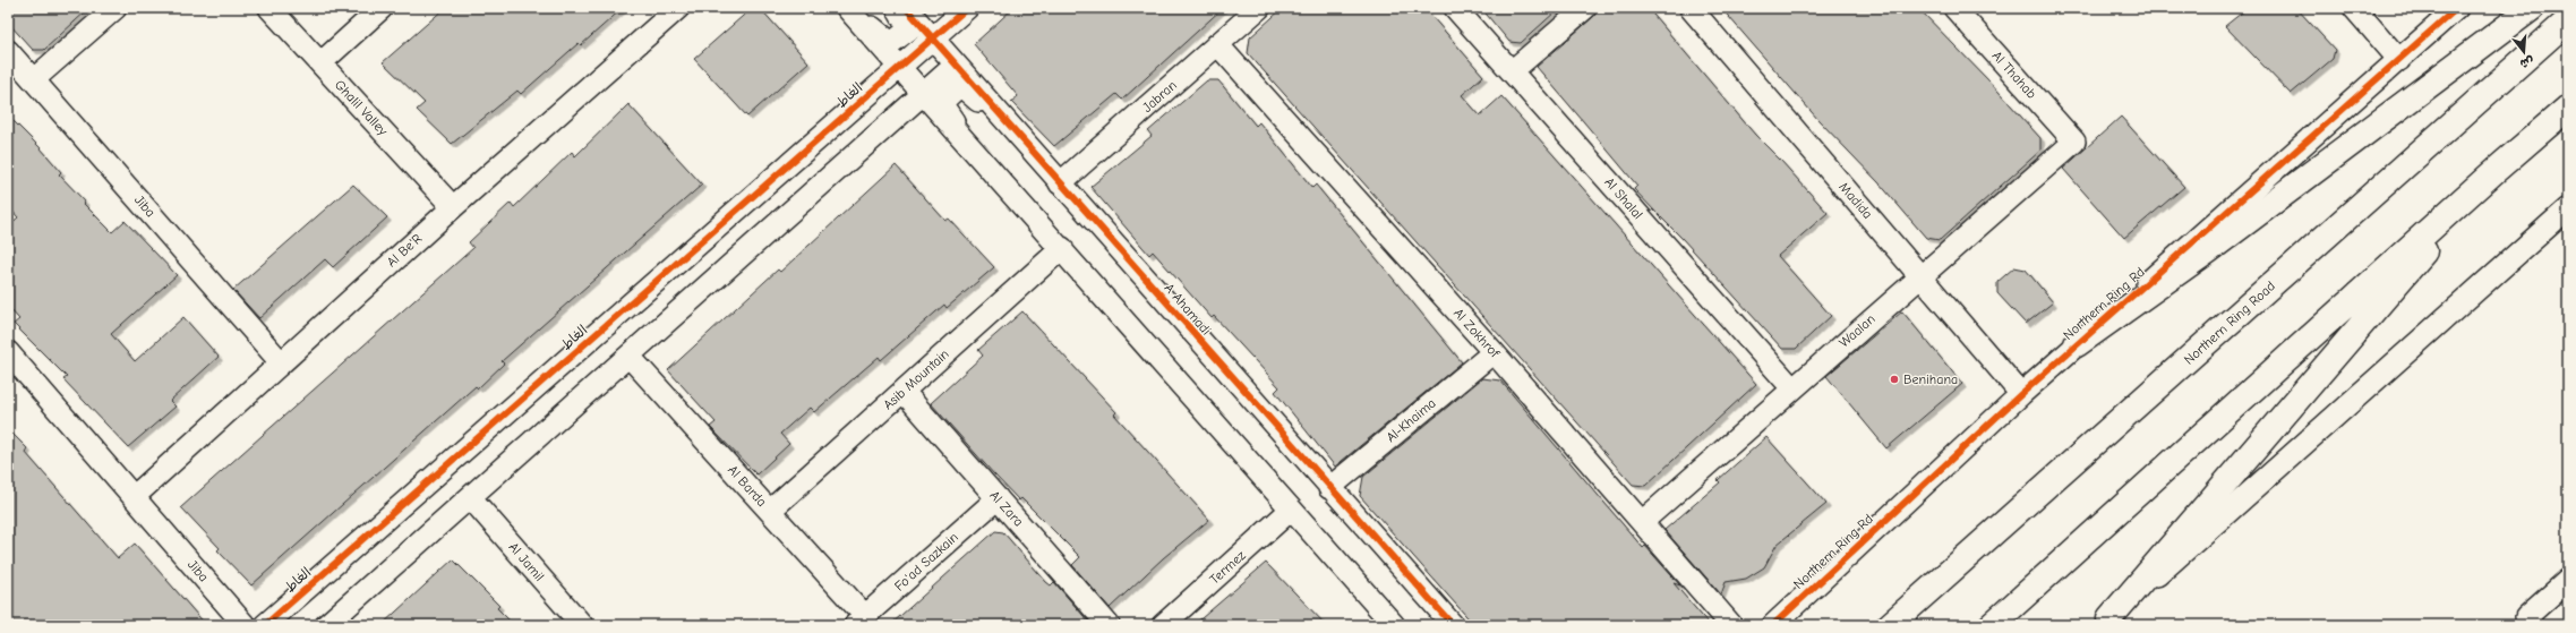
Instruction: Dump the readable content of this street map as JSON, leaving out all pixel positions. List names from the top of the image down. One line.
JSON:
{"streets":{"highway":["Northern Ring Road"],"street":["Al Thahab","الغاط","Jabran","Ghalil Valley","Al Shalal","Madida","Jiba","Al Be'R","Northern Ring Rd","A Ahamadi","Waalan","Al Zokhrof","Asib Mountain","Al-Khaima","Al Barda","Al Zara","Al Jamil","Fo'ad Sazkain","Termez"]},"crossings":[["Al Thahab","Waalan"],["الغاط","A Ahamadi"],["Jabran","A Ahamadi"],["Jabran","Al Zokhrof"],["Ghalil Valley","Al Be'R"],["Al Shalal","Waalan"],["Madida","Northern Ring Rd"],["Madida","Waalan"],["Jiba","Al Be'R"],["A Ahamadi","Al-Khaima"],["Waalan","Al Zokhrof"],["Al Zokhrof","Al-Khaima"],["Asib Mountain","Al Barda"],["Asib Mountain","Al Zara"],["Al Barda","Fo'ad Sazkain"],["Al Zara","Fo'ad Sazkain"]],"places":["Benihana"],"north":"bottom"}
